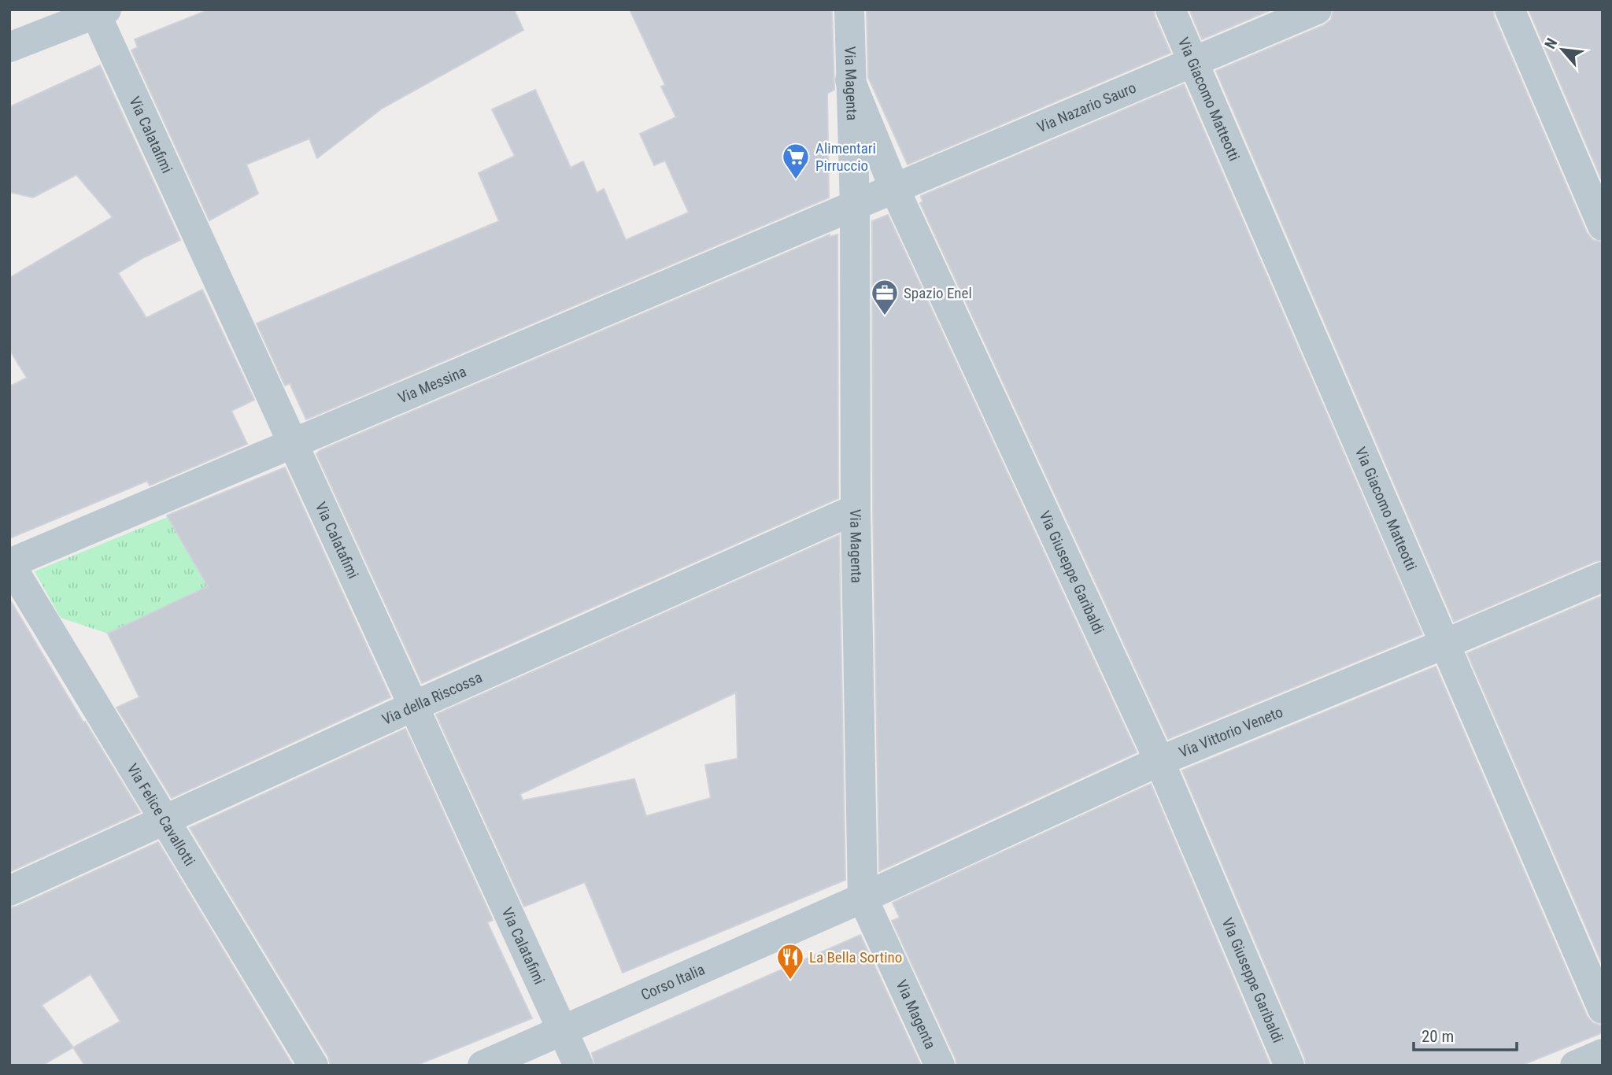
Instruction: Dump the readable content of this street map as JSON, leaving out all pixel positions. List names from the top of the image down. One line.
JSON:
{"streets":{"street":["Via Magenta","Via Giacomo Matteotti","Via Nazario Sauro","Via Calatafimi","Via Messina","Via Giuseppe Garibaldi","Via della Riscossa","Via Vittorio Veneto","Via Felice Cavallotti","Corso Italia"]},"crossings":[["Via Magenta","Via Nazario Sauro"],["Via Magenta","Via Messina"],["Via Magenta","Via Giuseppe Garibaldi"],["Via Magenta","Via della Riscossa"],["Via Magenta","Via Vittorio Veneto"],["Via Magenta","Corso Italia"],["Via Giacomo Matteotti","Via Nazario Sauro"],["Via Giacomo Matteotti","Via Vittorio Veneto"],["Via Nazario Sauro","Via Messina"],["Via Nazario Sauro","Via Giuseppe Garibaldi"],["Via Calatafimi","Via Messina"],["Via Calatafimi","Via della Riscossa"],["Via Calatafimi","Corso Italia"],["Via Messina","Via Felice Cavallotti"],["Via Giuseppe Garibaldi","Via Vittorio Veneto"],["Via della Riscossa","Via Felice Cavallotti"],["Via Vittorio Veneto","Corso Italia"]],"places":{"supermarket":["Alimentari Pirruccio"],"office":["Spazio Enel"],"restaurant":["La Bella Sortino"]},"scale_bar":"20 m","north":"top left"}
